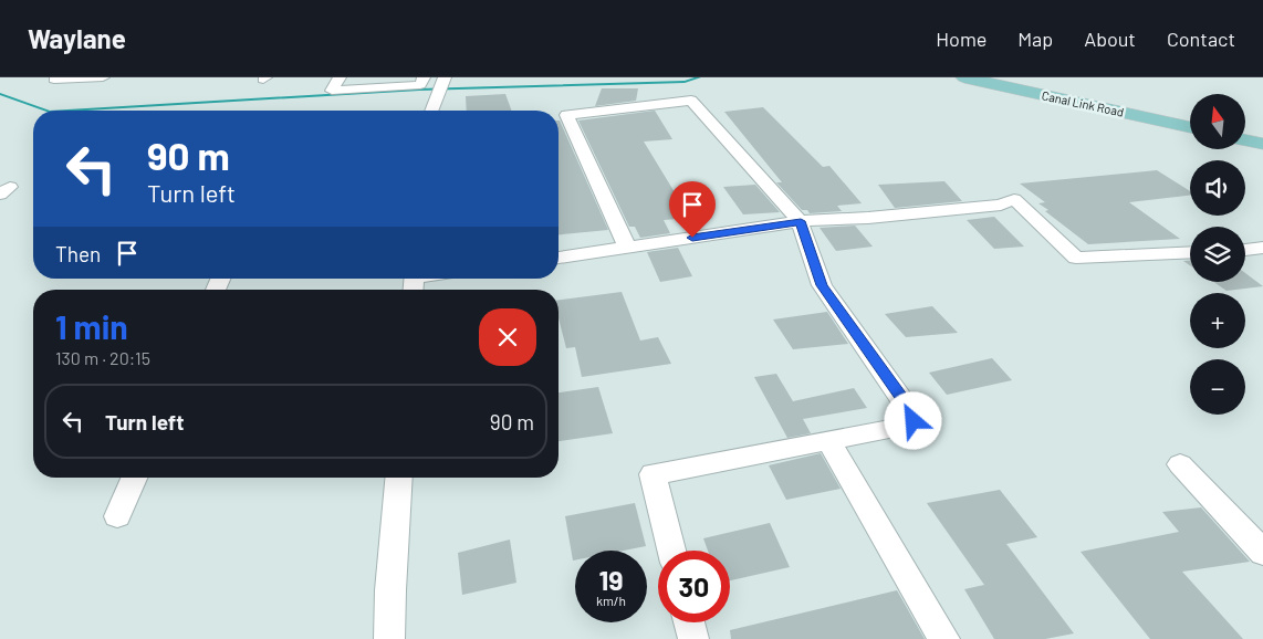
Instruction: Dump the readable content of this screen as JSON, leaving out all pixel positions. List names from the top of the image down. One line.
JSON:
{"streets":{"main road":["Canal Link Road"]},"north":"top","page":{"header":"Waylane","nav":["Home","Map","About","Contact"],"map_buttons":["+","−"],"turn":["90 m","Turn left"],"then":"Then","heading":["1 min","130 m · 20:15"],"list":[{"name":"Turn left","value":"90 m"}],"speed":"19 km/h","limit":"30"}}
